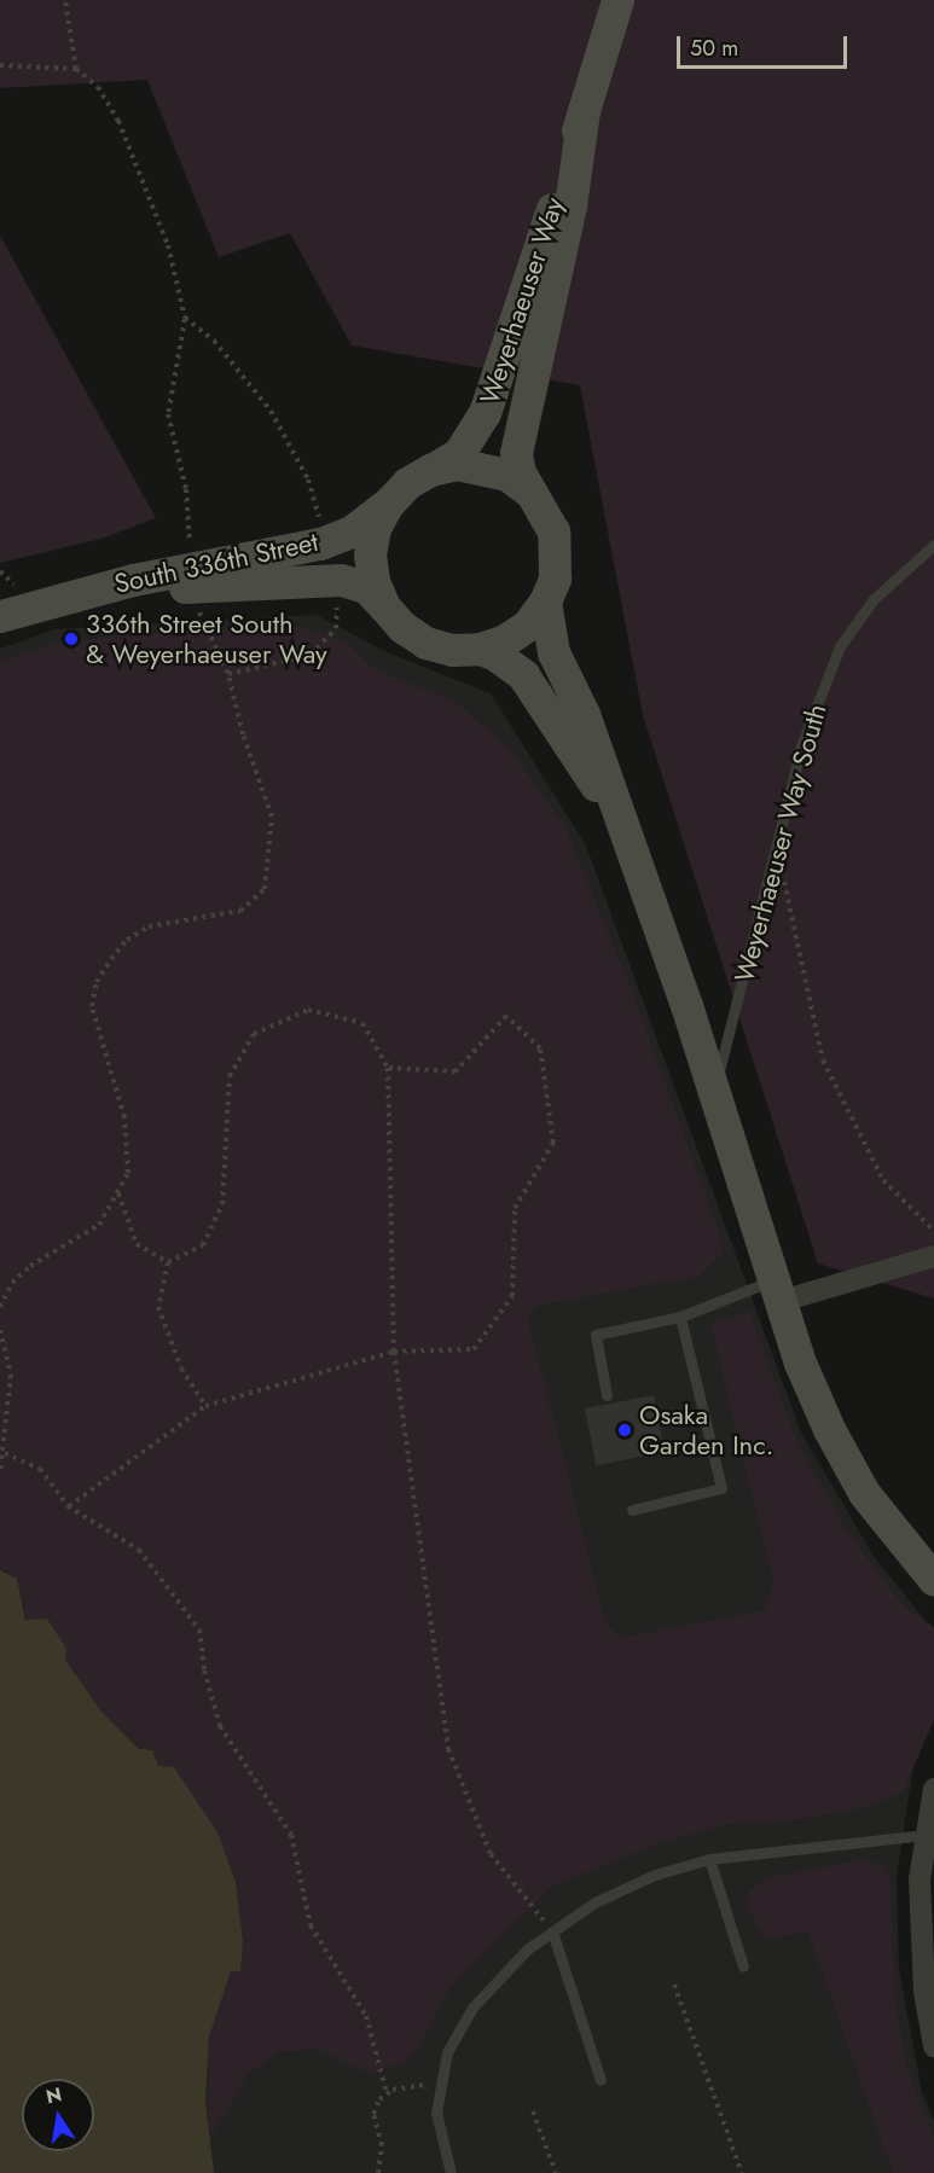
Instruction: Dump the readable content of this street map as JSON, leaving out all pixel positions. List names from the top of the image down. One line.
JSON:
{"streets":{"street":["Weyerhaeuser Way","South 336th Street"],"lane":["Weyerhaeuser Way South"]},"crossings":[["Weyerhaeuser Way","South 336th Street"]],"places":["336th Street South & Weyerhaeuser Way","Osaka Garden Inc."],"scale_bar":"50 m","north":"top"}
